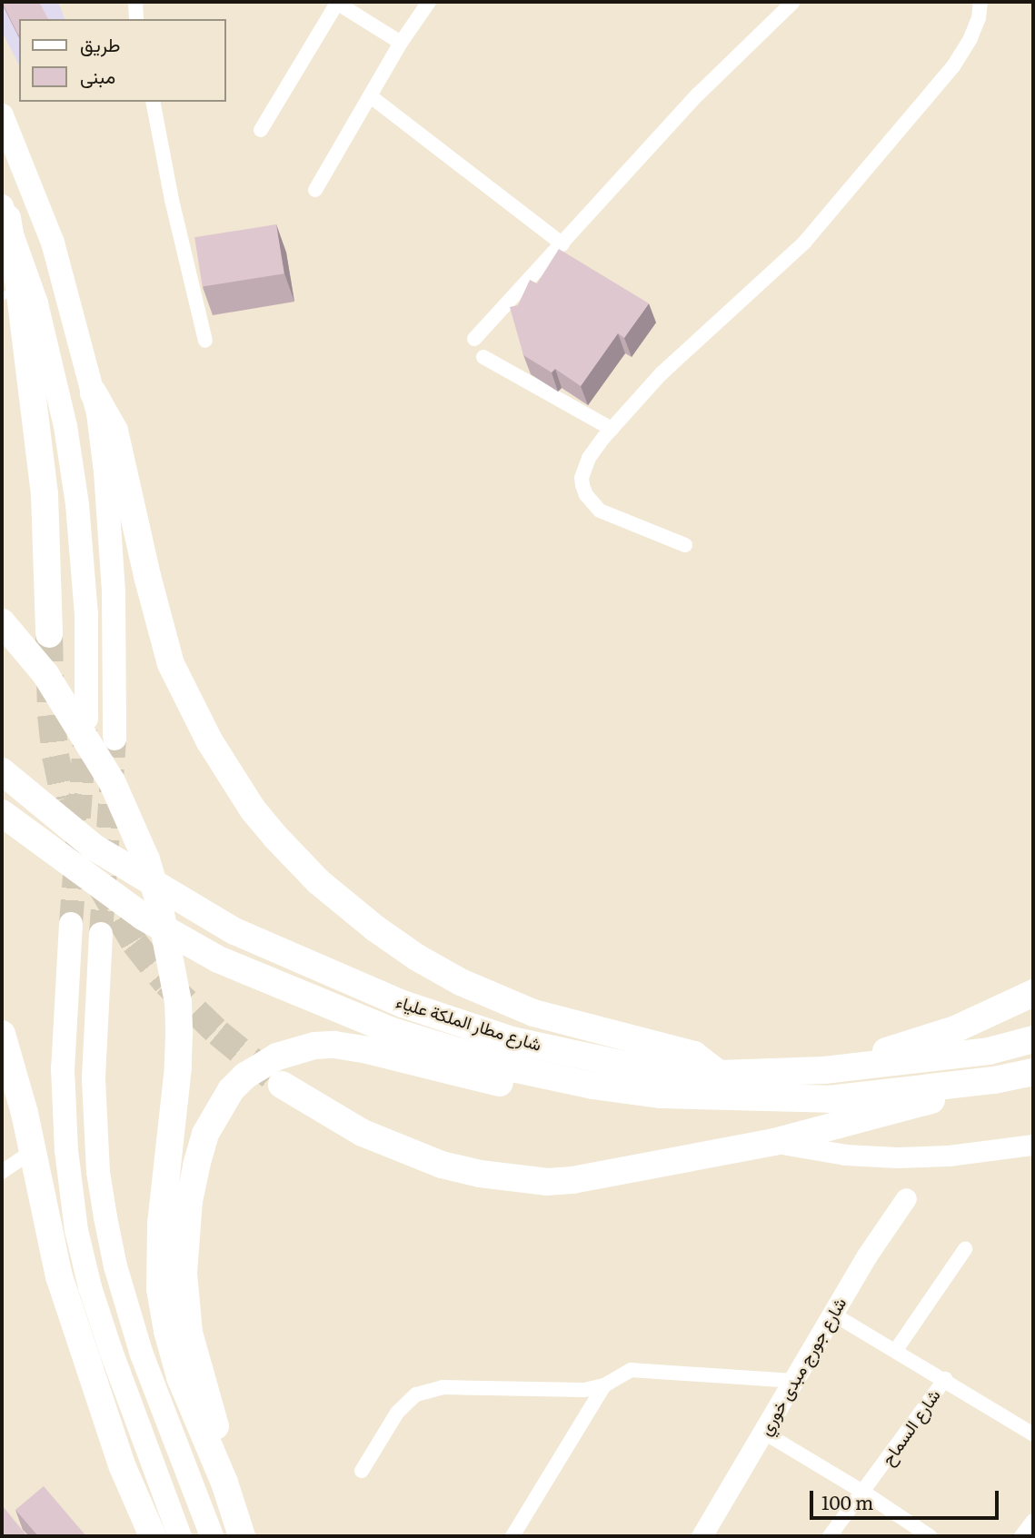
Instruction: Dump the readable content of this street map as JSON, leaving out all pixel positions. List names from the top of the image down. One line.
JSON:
{"streets":{"highway":["شارع مطار الملكة علياء"],"street":["شارع جورج مبدى خوري","شارع السماح"]},"legend":["طريق","مبنى"],"scale_bar":"100 m"}
